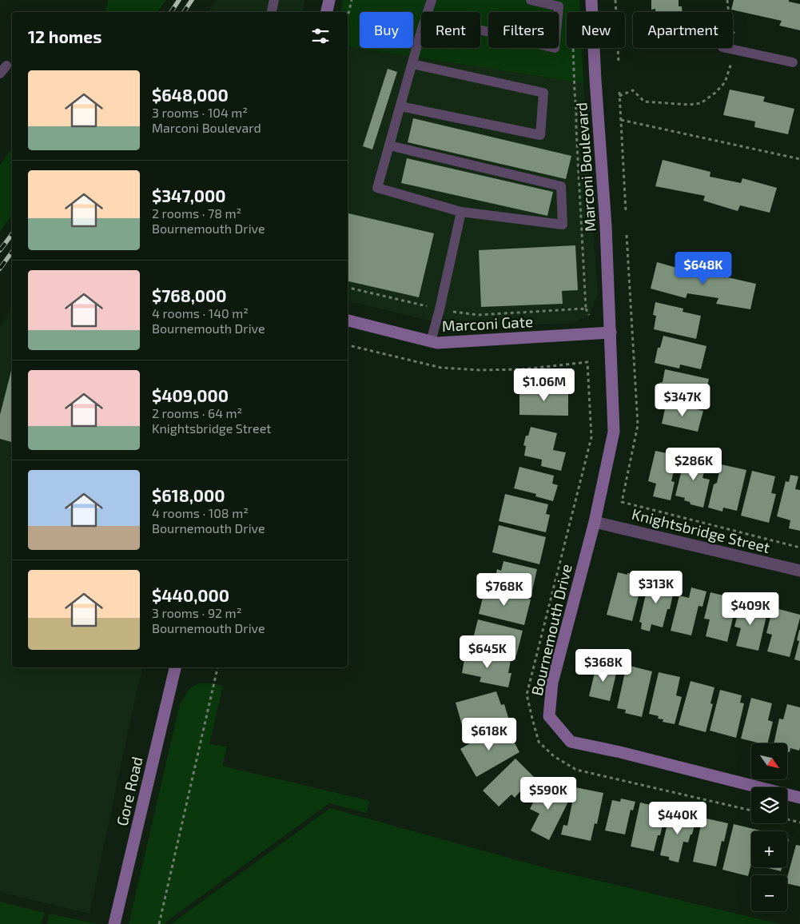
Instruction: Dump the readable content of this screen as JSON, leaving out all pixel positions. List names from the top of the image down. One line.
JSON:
{"streets":{"street":["Marconi Boulevard","Marconi Gate","Knightsbridge Street","Bournemouth Drive","Gore Road"]},"crossings":[["Marconi Boulevard","Marconi Gate"],["Marconi Boulevard","Bournemouth Drive"],["Marconi Gate","Bournemouth Drive"],["Knightsbridge Street","Bournemouth Drive"]],"north":"bottom right","page":{"chip":["Buy","Rent","Filters","New","Apartment"],"heading":"12 homes","list":[{"name":"$648,000","note":"3 rooms · 104 m² · Marconi Boulevard"},{"name":"$347,000","note":"2 rooms · 78 m² · Bournemouth Drive"},{"name":"$768,000","note":"4 rooms · 140 m² · Bournemouth Drive"},{"name":"$409,000","note":"2 rooms · 64 m² · Knightsbridge Street"},{"name":"$618,000","note":"4 rooms · 108 m² · Bournemouth Drive"},{"name":"$440,000","note":"3 rooms · 92 m² · Bournemouth Drive"}],"price":["$648K","$1.06M","$347K","$286K","$313K","$768K","$409K","$645K","$368K","$618K","$590K","$440K"],"map_buttons":["+","−"]}}
